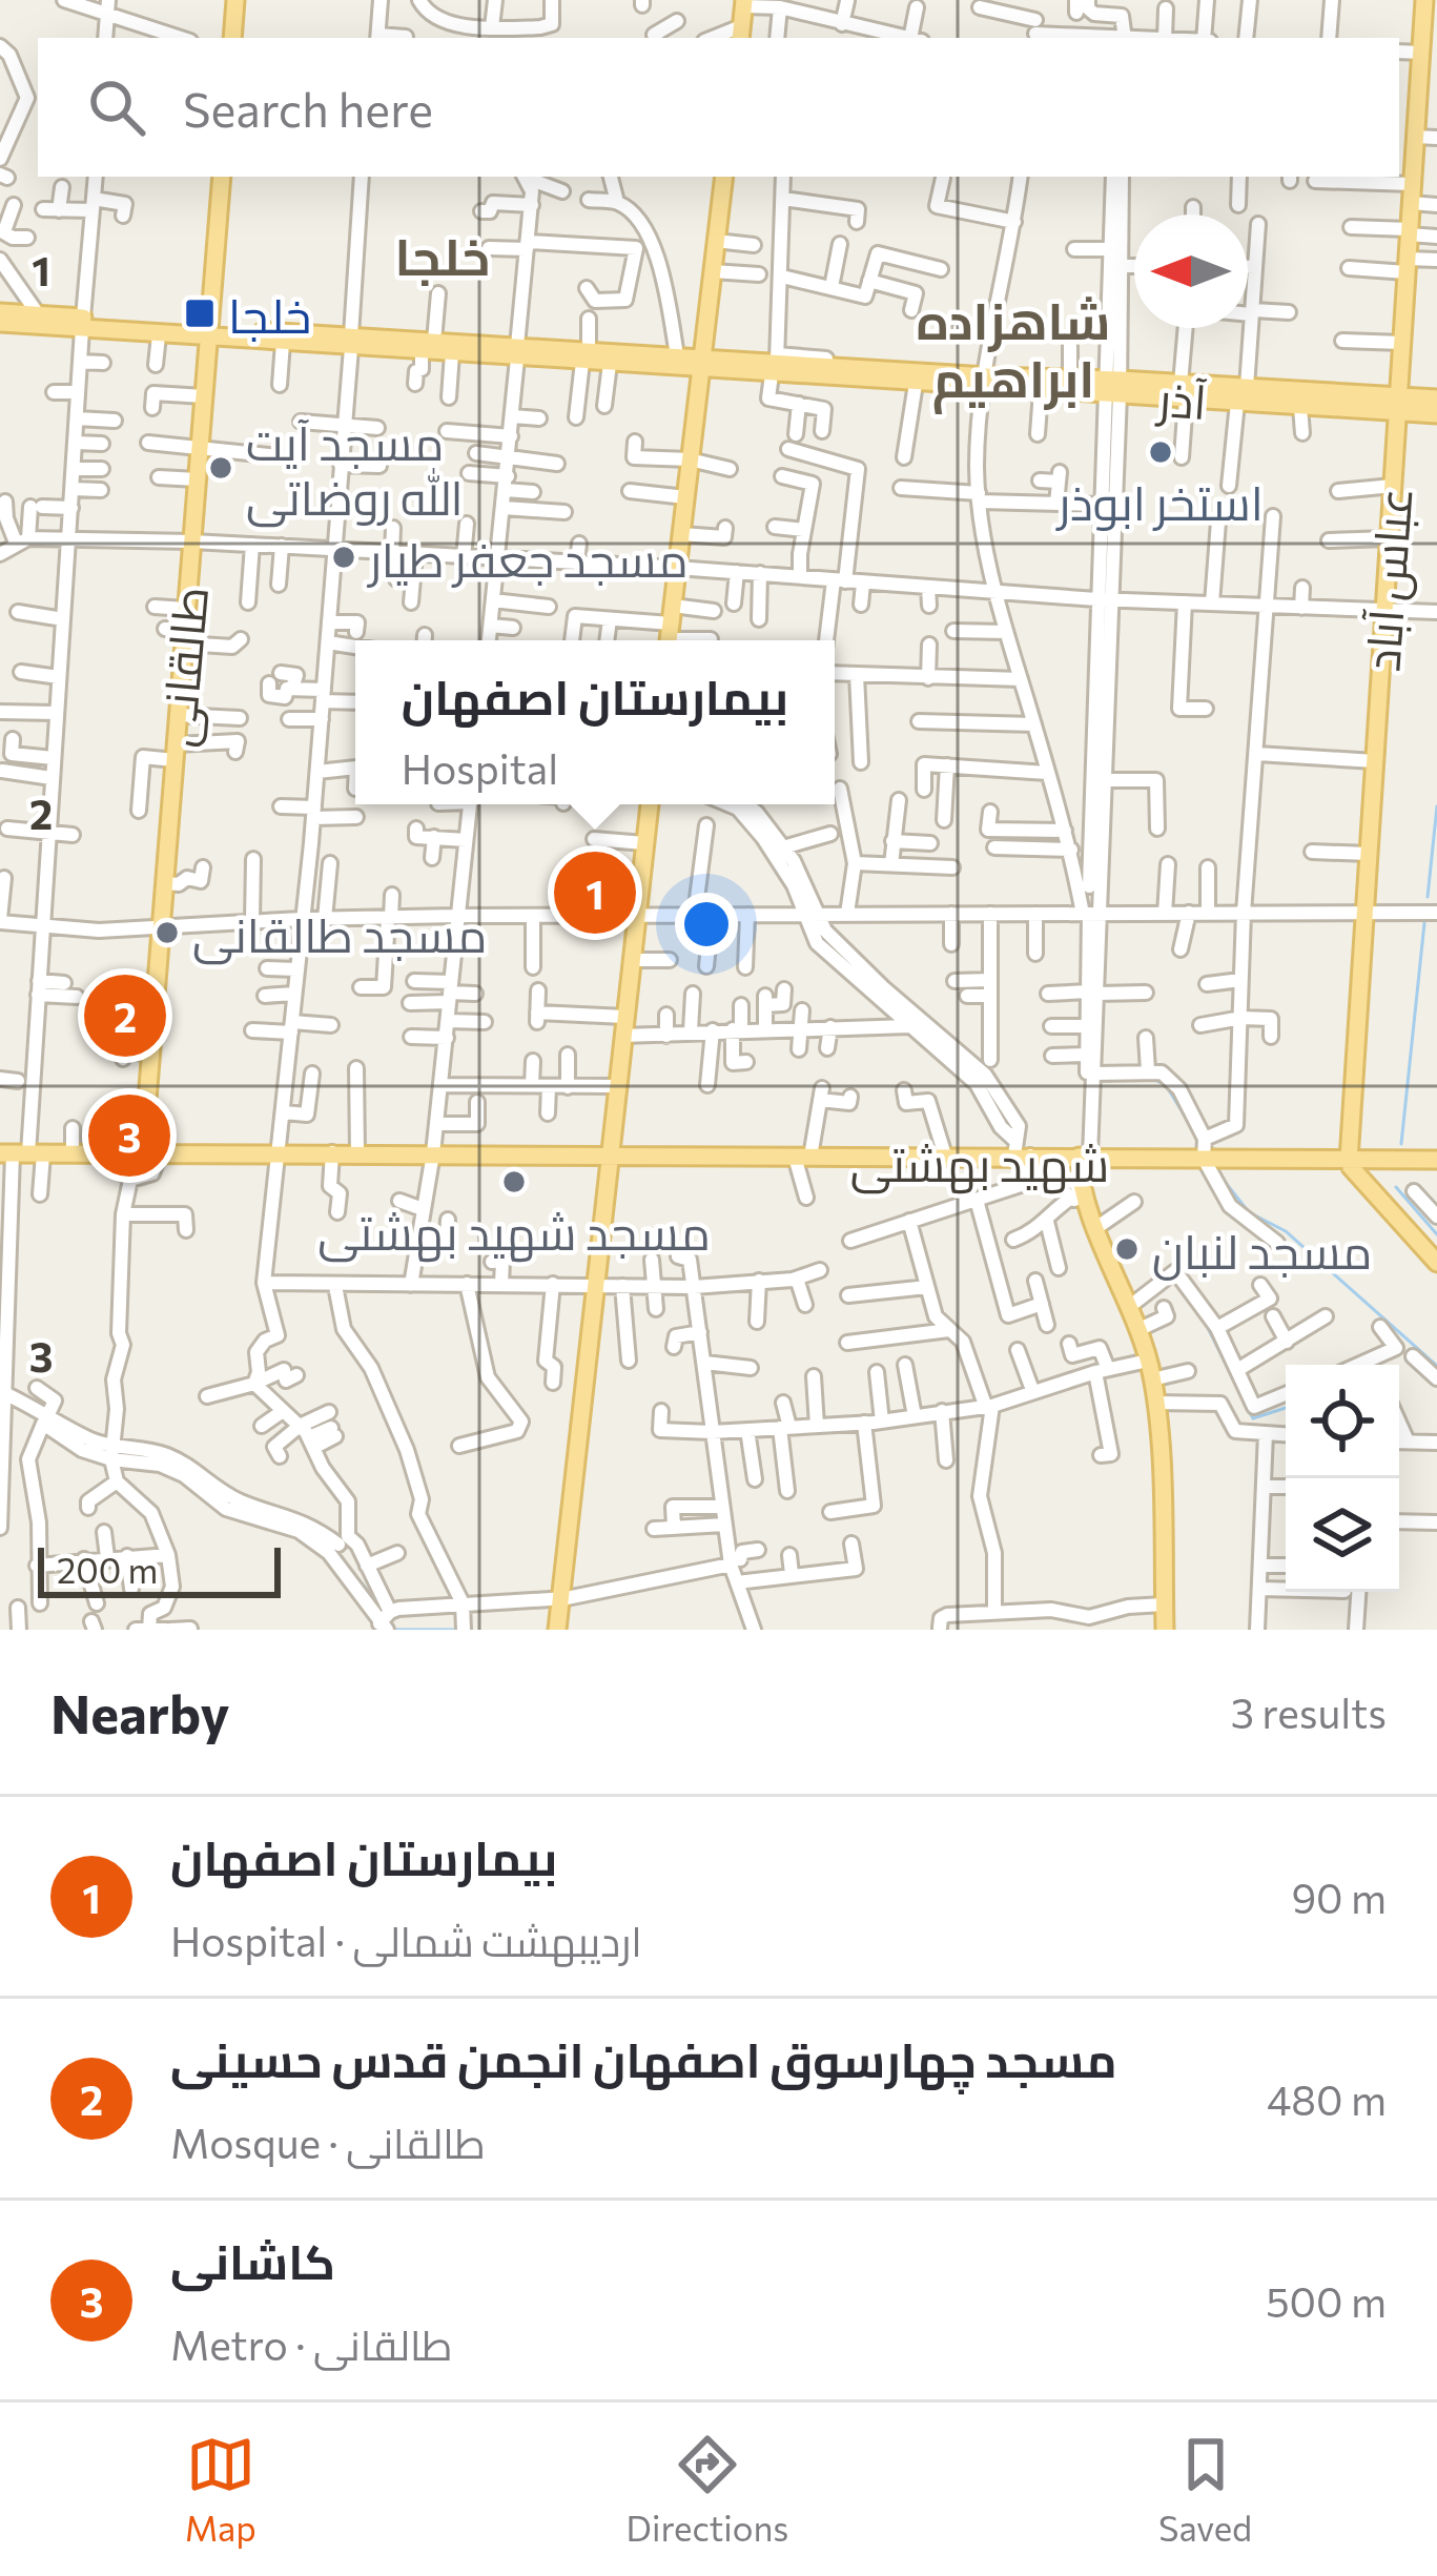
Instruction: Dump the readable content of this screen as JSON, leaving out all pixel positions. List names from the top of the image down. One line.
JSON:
{"streets":{"main road":["آذر","عباس آباد","طالقانی","شهید بهشتی"]},"crossings":[["آذر","عباس آباد"],["عباس آباد","شهید بهشتی"],["طالقانی","شهید بهشتی"]],"districts":["خلجا","شاهزاده ابراهیم"],"places":{"transit":["خلجا"],"other":["استخر ابوذر","مسجد آیت الله روضاتی","مسجد جعفر طیار","مسجد طالقانی","مسجد شهید بهشتی","مسجد لنبان"]},"scale_bar":"200 m","north":"left","page":{"search":"Search here","popup":["بیمارستان اصفهان","Hospital"],"pins":["1","2","3"],"scale":"200 m","heading":["Nearby","3 results"],"list":[{"mark":"1","name":"بیمارستان اصفهان","note":"Hospital · اردیبهشت شمالی","value":"90 m"},{"mark":"2","name":"مسجد چهارسوق اصفهان انجمن قدس حسینی","note":"Mosque · طالقانی","value":"480 m"},{"mark":"3","name":"کاشانی","note":"Metro · طالقانی","value":"500 m"}],"nav":["Map","Directions","Saved"]},"grid":{"rows":["1","2","3"]}}
